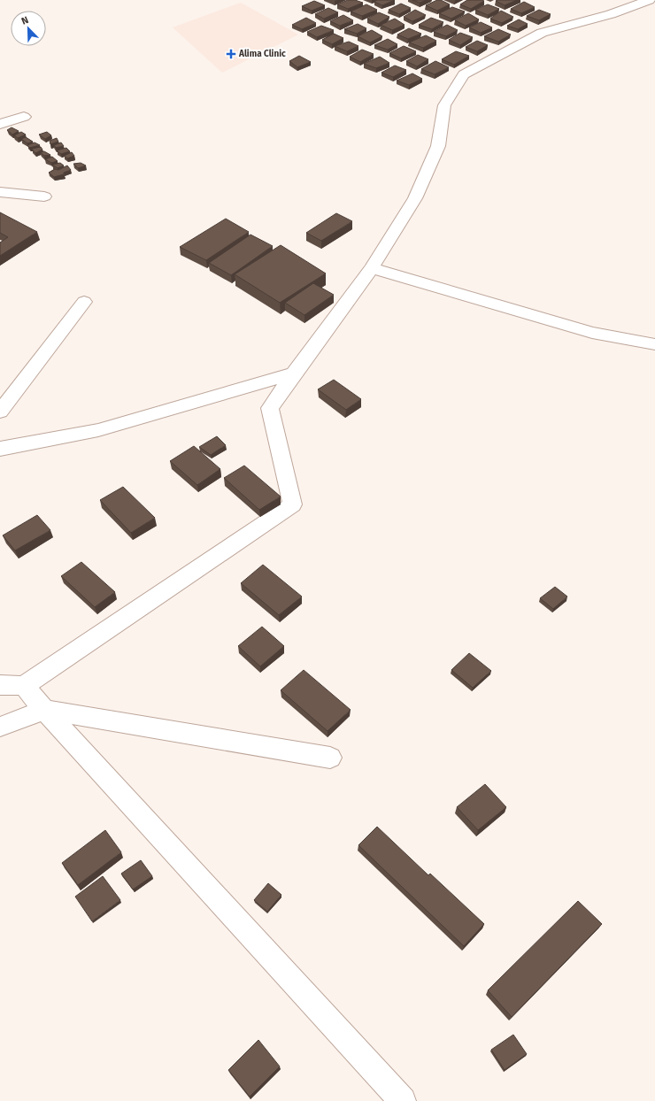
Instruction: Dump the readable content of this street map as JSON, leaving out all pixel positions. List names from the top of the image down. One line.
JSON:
{"places":{"health":["Alima Clinic"]},"north":"top left"}
